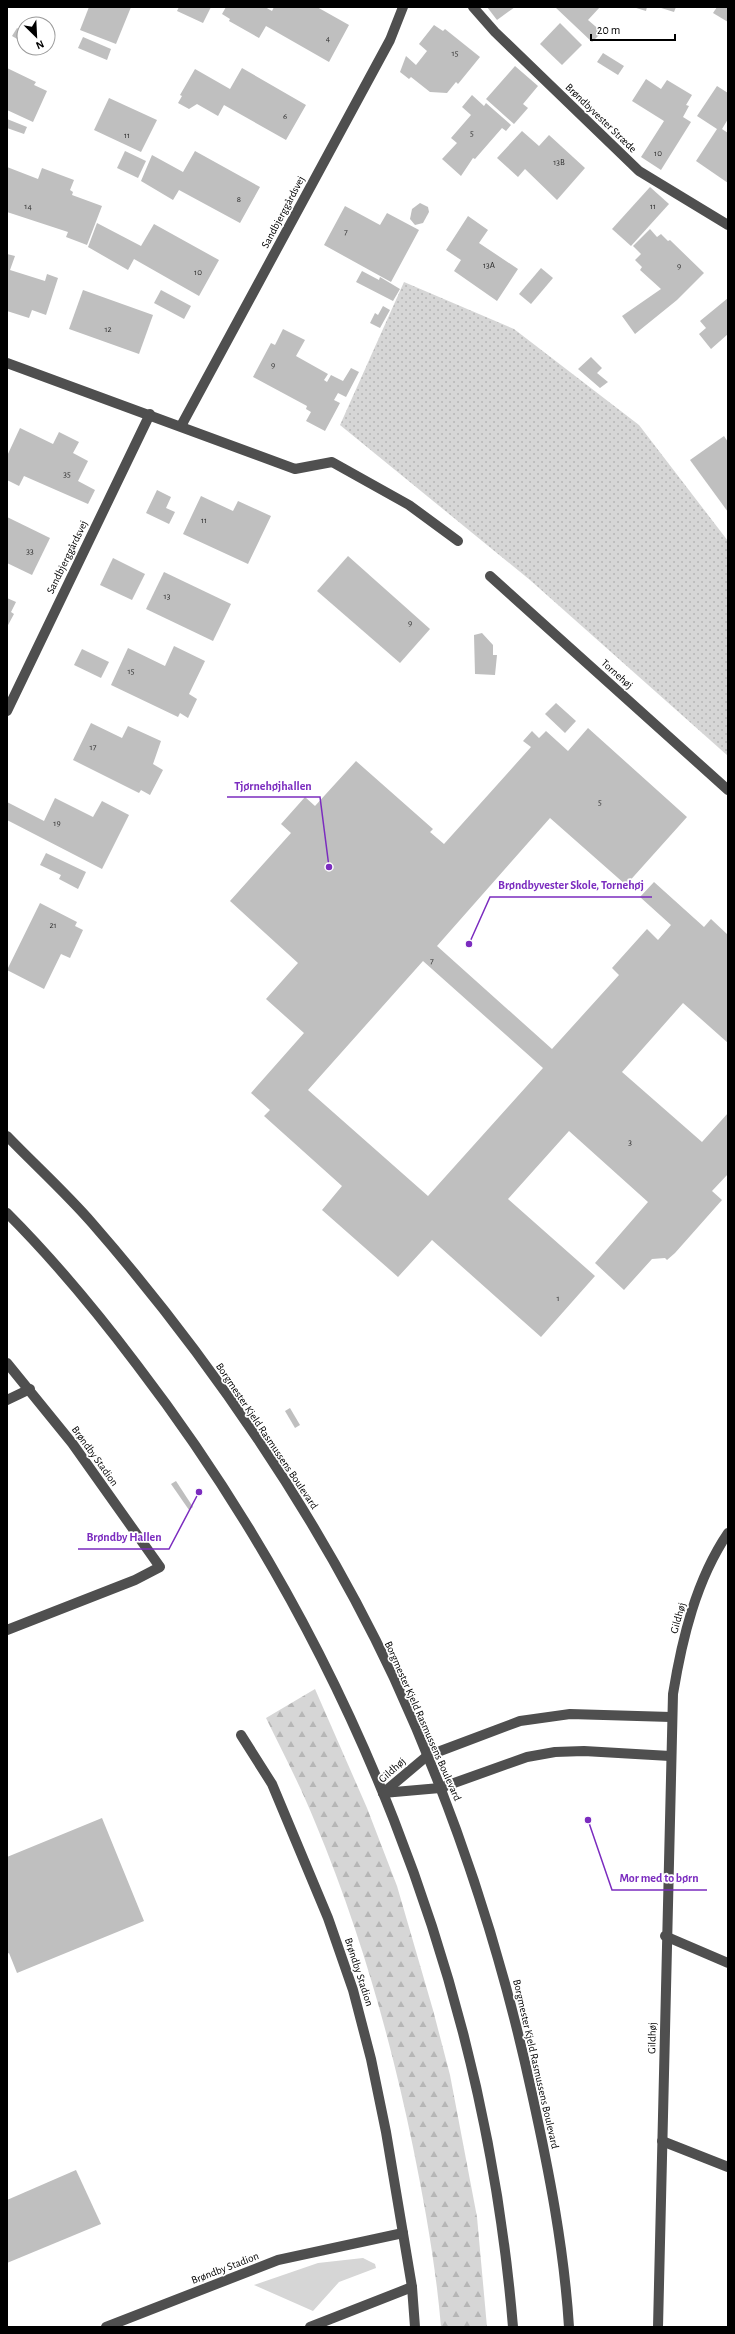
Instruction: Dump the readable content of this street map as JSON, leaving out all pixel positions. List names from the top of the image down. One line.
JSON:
{"streets":{"street":["Brøndbyvester Stræde","Sandbjerggårdsvej","Tornehøj","Borgmester Kjeld Rasmussens Boulevard","Brøndby Stadion","Gildhøj"]},"crossings":[["Borgmester Kjeld Rasmussens Boulevard","Gildhøj"]],"places":["Tjørnehøjhallen","Brøndbyvester Skole, Tornehøj","Brøndby Hallen","Mor med to børn"],"house_numbers":["4","15","6","5","11","10","13B","8","14","11","7","13A","9","10","12","9","35","11","33","13","9","15","17","5","19","21","7","3","1"],"scale_bar":"20 m","north":"bottom right"}
